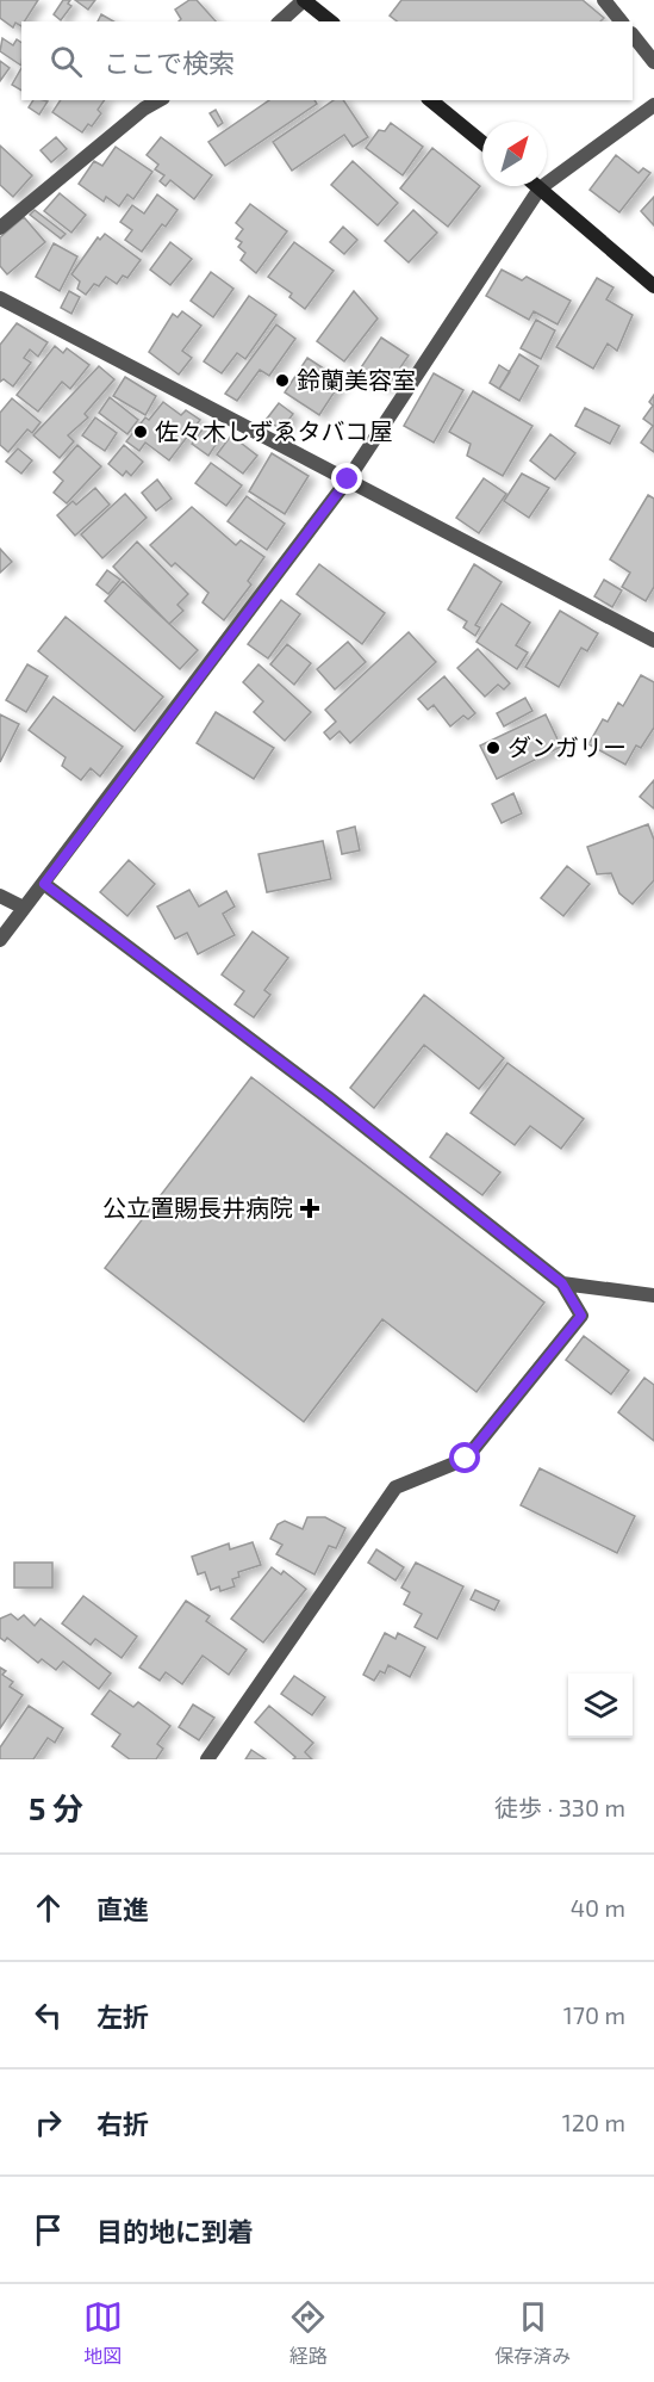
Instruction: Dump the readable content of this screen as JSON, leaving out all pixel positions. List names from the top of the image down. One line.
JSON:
{"places":{"other":["鈴蘭美容室","佐々木しずゑタバコ屋","ダンガリー"],"health":["公立置賜長井病院"]},"north":"top right","page":{"search":"ここで検索","heading":["5 分","徒歩 · 330 m"],"list":[["直進","40 m"],["左折","170 m"],["右折","120 m"],"目的地に到着"],"nav":["地図","経路","保存済み"]}}
